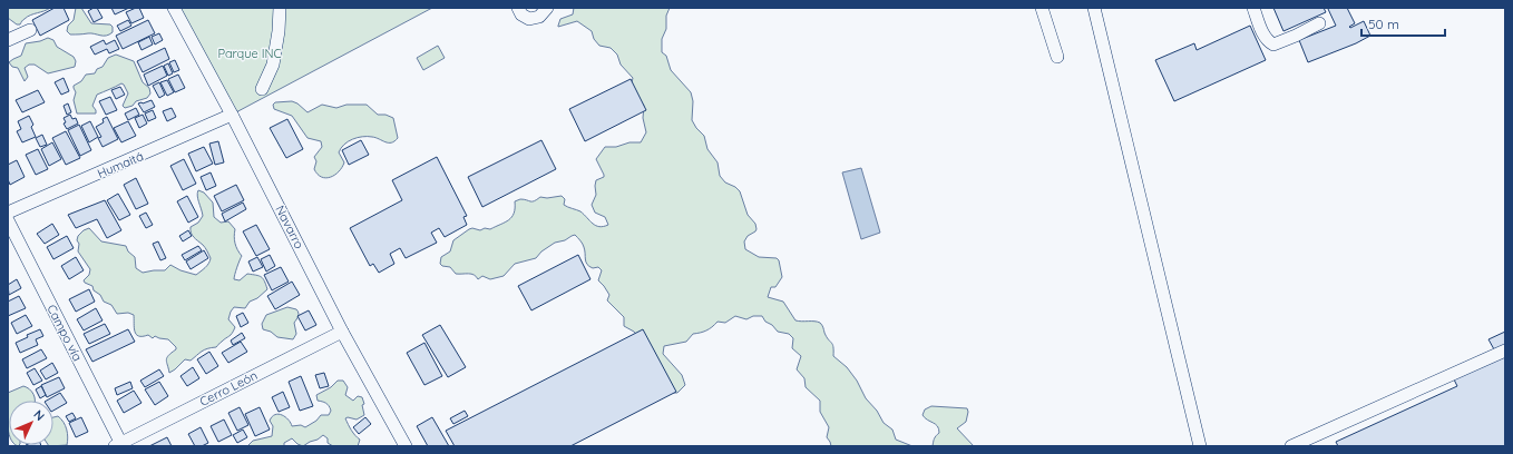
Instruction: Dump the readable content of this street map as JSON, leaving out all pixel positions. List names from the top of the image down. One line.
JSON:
{"streets":{"street":["Humaitá","Navarro","Campo vía","Cerro León"]},"crossings":[["Humaitá","Navarro"],["Navarro","Cerro León"],["Campo vía","Cerro León"]],"parks":["Parque INC"],"scale_bar":"50 m","north":"top right"}
